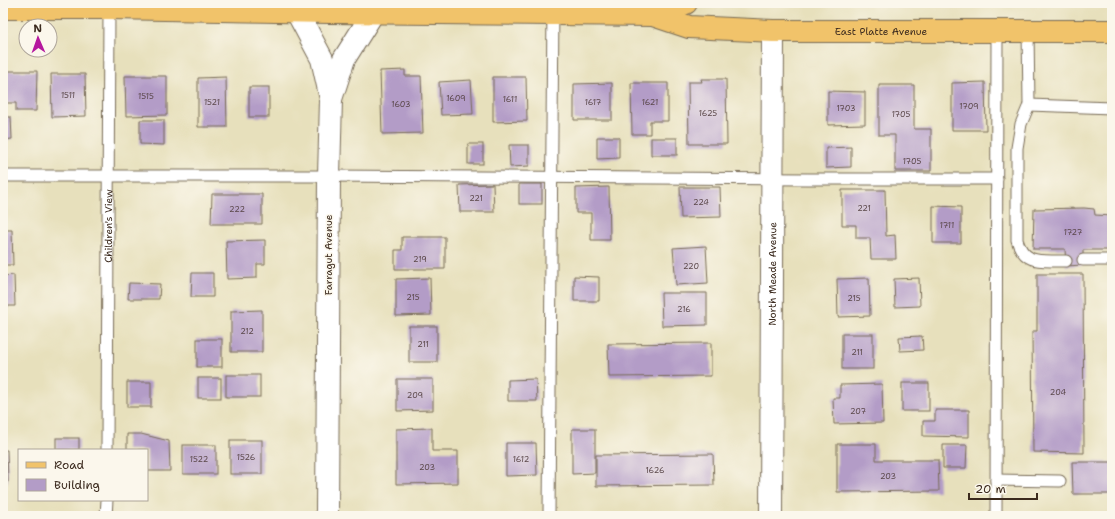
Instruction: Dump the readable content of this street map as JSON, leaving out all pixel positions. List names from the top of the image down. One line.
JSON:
{"streets":{"main road":["East Platte Avenue"],"street":["Farragut Avenue","North Meade Avenue"],"lane":["Children's View"]},"crossings":[["East Platte Avenue","Children's View"],["East Platte Avenue","Farragut Avenue"],["East Platte Avenue","North Meade Avenue"]],"house_numbers":["1511","1515","1609","1611","1521","1617","1621","1603","1709","1703","1625","1705","1705","221","224","221","222","1711","1727","219","220","215","215","216","212","211","211","204","209","207","1526","1522","1612","203","1626","203"],"legend":["Road","Building"],"scale_bar":"20 m","north":"top"}
